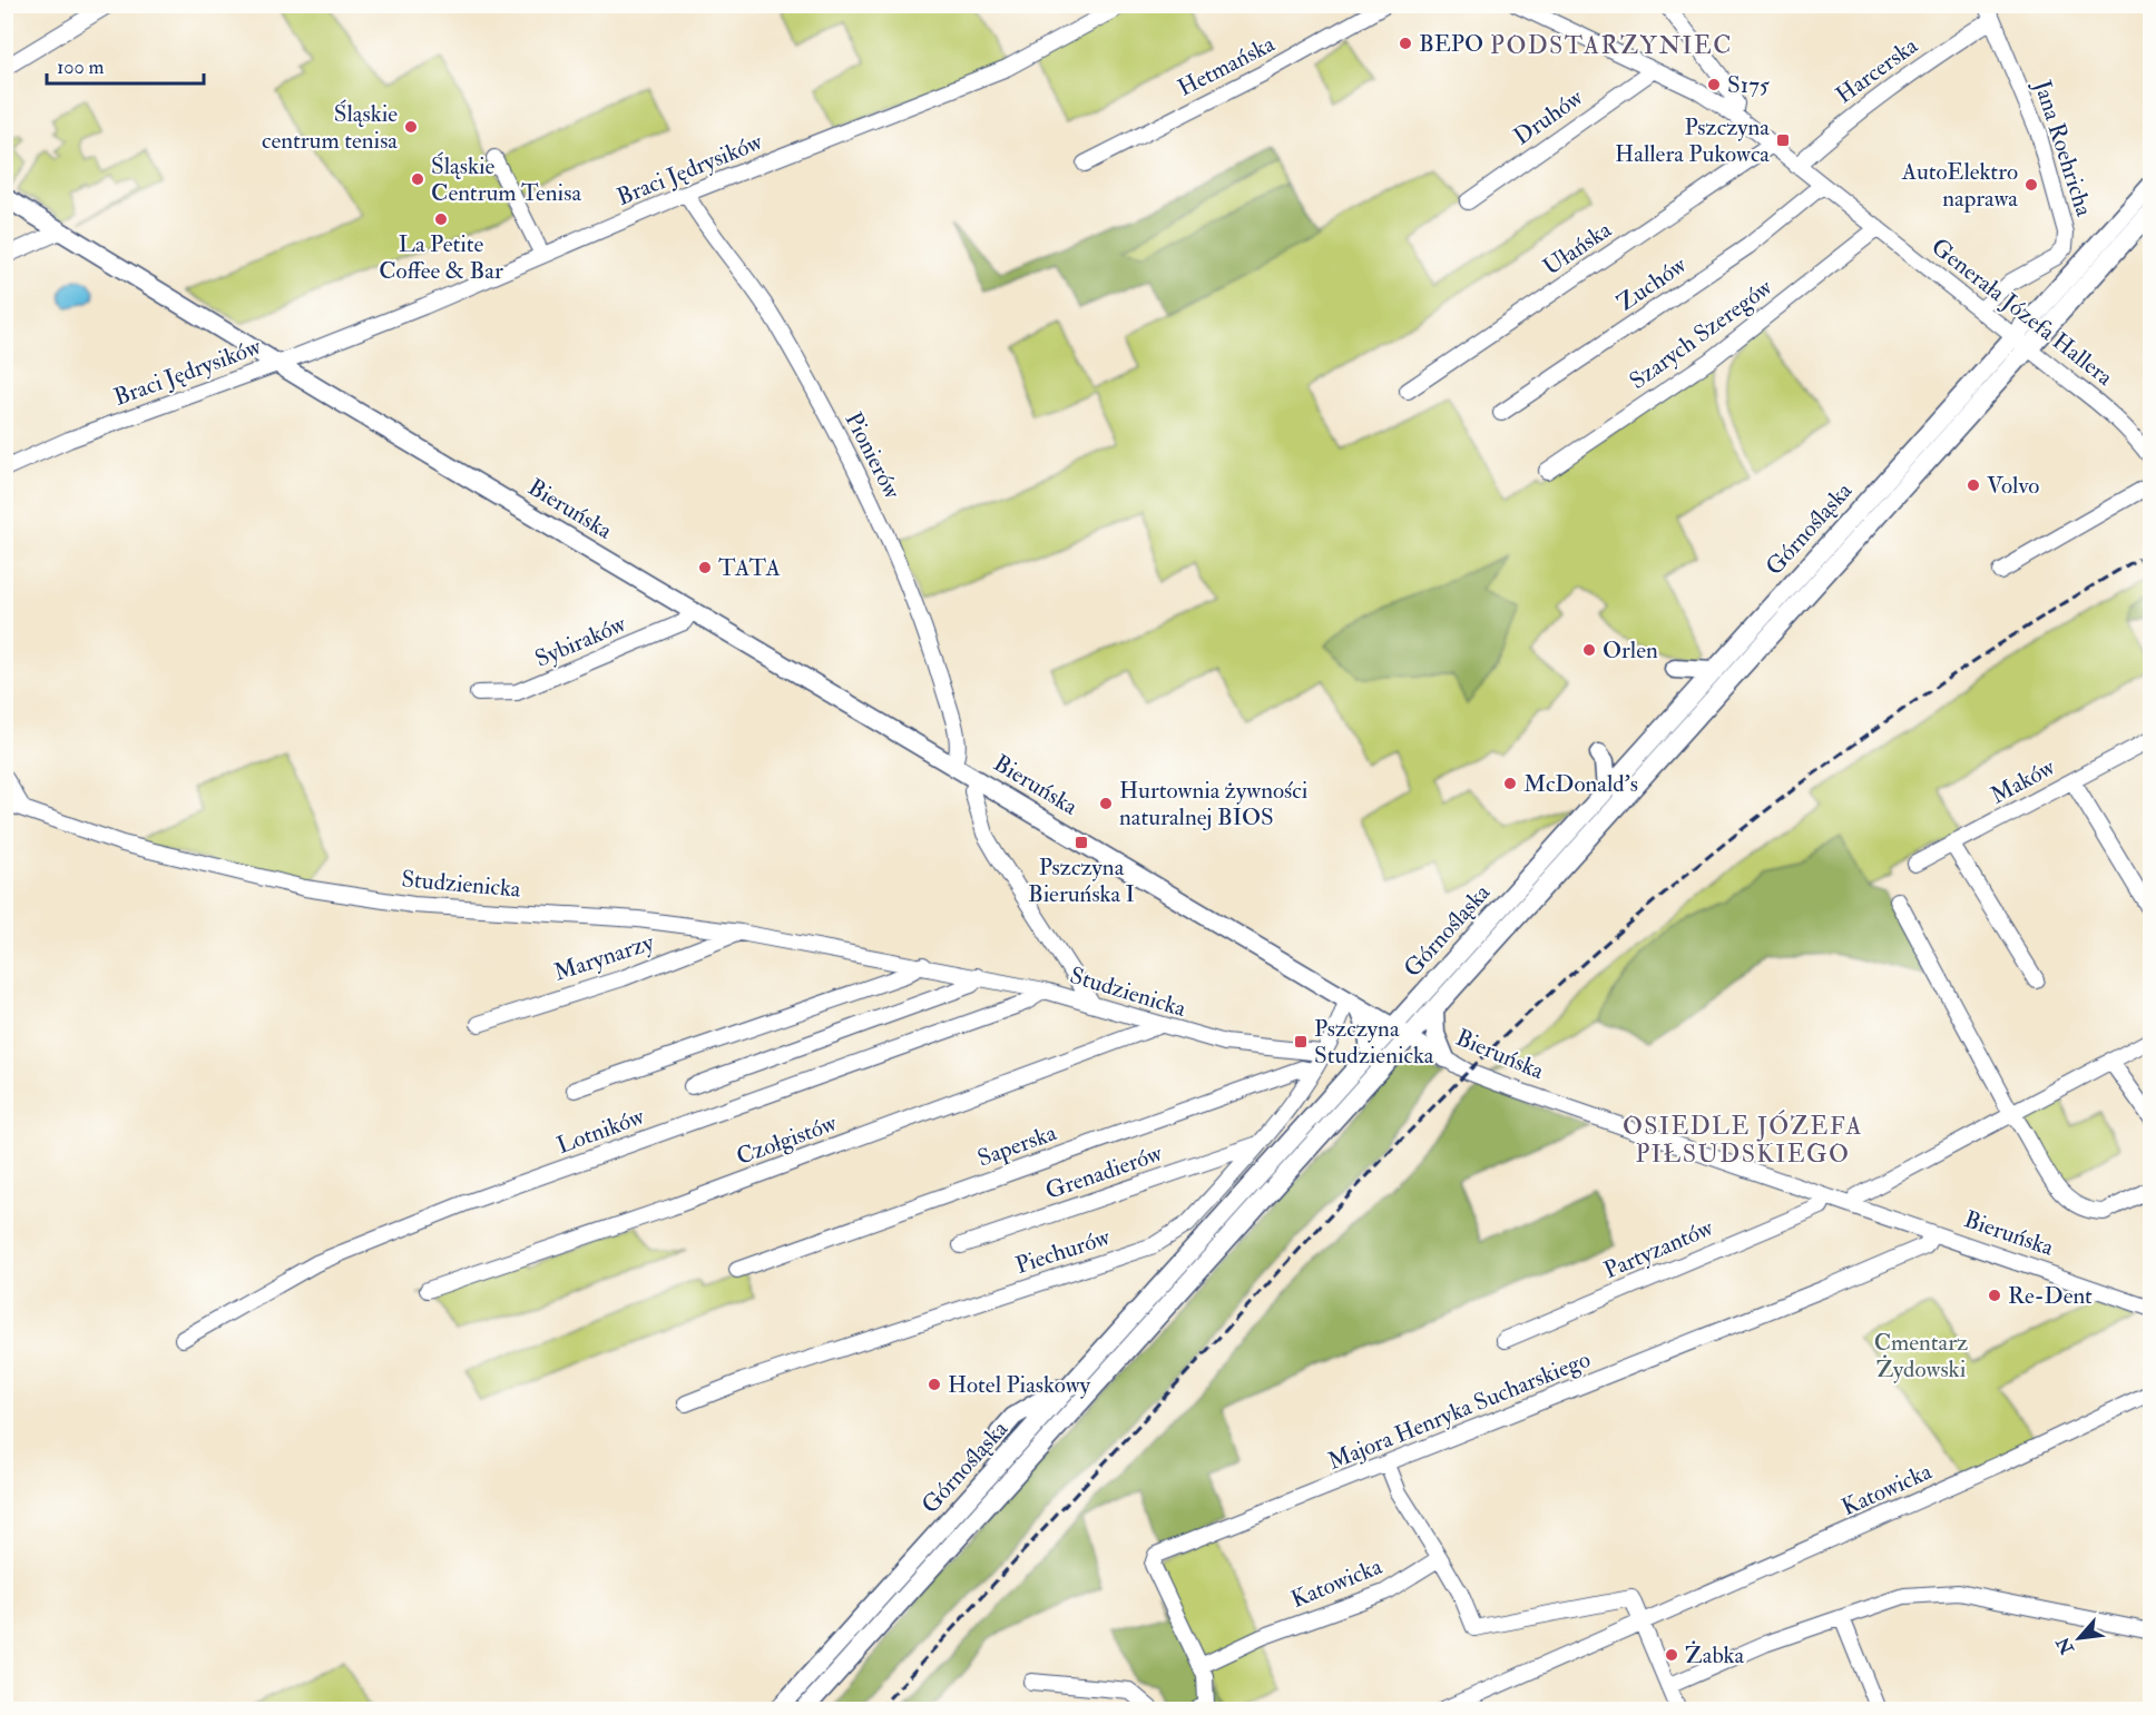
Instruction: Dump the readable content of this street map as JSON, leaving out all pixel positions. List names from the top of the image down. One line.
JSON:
{"streets":{"main road":["Bieruńska","Górnośląska"],"street":["Hetmańska","Harcerska","Druhów","Jana Roehricha","Braci Jędrysików","Ułańska","Zuchów","Generała Józefa Hallera","Szarych Szeregów","Pionierów","Sybiraków","Maków","Studzienicka","Marynarzy","Lotników","Czołgistów","Saperska","Grenadierów","Partyzantów","Piechurów","Majora Henryka Sucharskiego","Katowicka"]},"crossings":[["Harcerska","Jana Roehricha"],["Harcerska","Generała Józefa Hallera"],["Druhów","Generała Józefa Hallera"],["Jana Roehricha","Generała Józefa Hallera"],["Braci Jędrysików","Pionierów"],["Braci Jędrysików","Bieruńska"],["Ułańska","Generała Józefa Hallera"],["Zuchów","Generała Józefa Hallera"],["Generała Józefa Hallera","Szarych Szeregów"],["Generała Józefa Hallera","Górnośląska"],["Pionierów","Bieruńska"],["Bieruńska","Górnośląska"],["Bieruńska","Sybiraków"],["Bieruńska","Partyzantów"],["Bieruńska","Piechurów"],["Bieruńska","Majora Henryka Sucharskiego"],["Studzienicka","Marynarzy"],["Studzienicka","Lotników"],["Studzienicka","Czołgistów"],["Studzienicka","Piechurów"],["Saperska","Piechurów"],["Grenadierów","Piechurów"],["Majora Henryka Sucharskiego","Katowicka"]],"districts":["PODSTARZYNIEC","OSIEDLE JÓZEFA PIŁSUDSKIEGO"],"parks":["Cmentarz Żydowski"],"places":{"other":["BEPO","S175","Śląskie centrum tenisa","Śląskie Centrum Tenisa","AutoElektro naprawa","La Petite Coffee & Bar","Volvo","TATA","Orlen","McDonald's","Hurtownia żywności naturalnej BIOS","Re-Dent","Hotel Piaskowy","Żabka"],"transit":["Pszczyna Hallera Pukowca","Pszczyna Bieruńska I","Pszczyna Studzienicka"]},"scale_bar":"100 m","north":"bottom left"}
